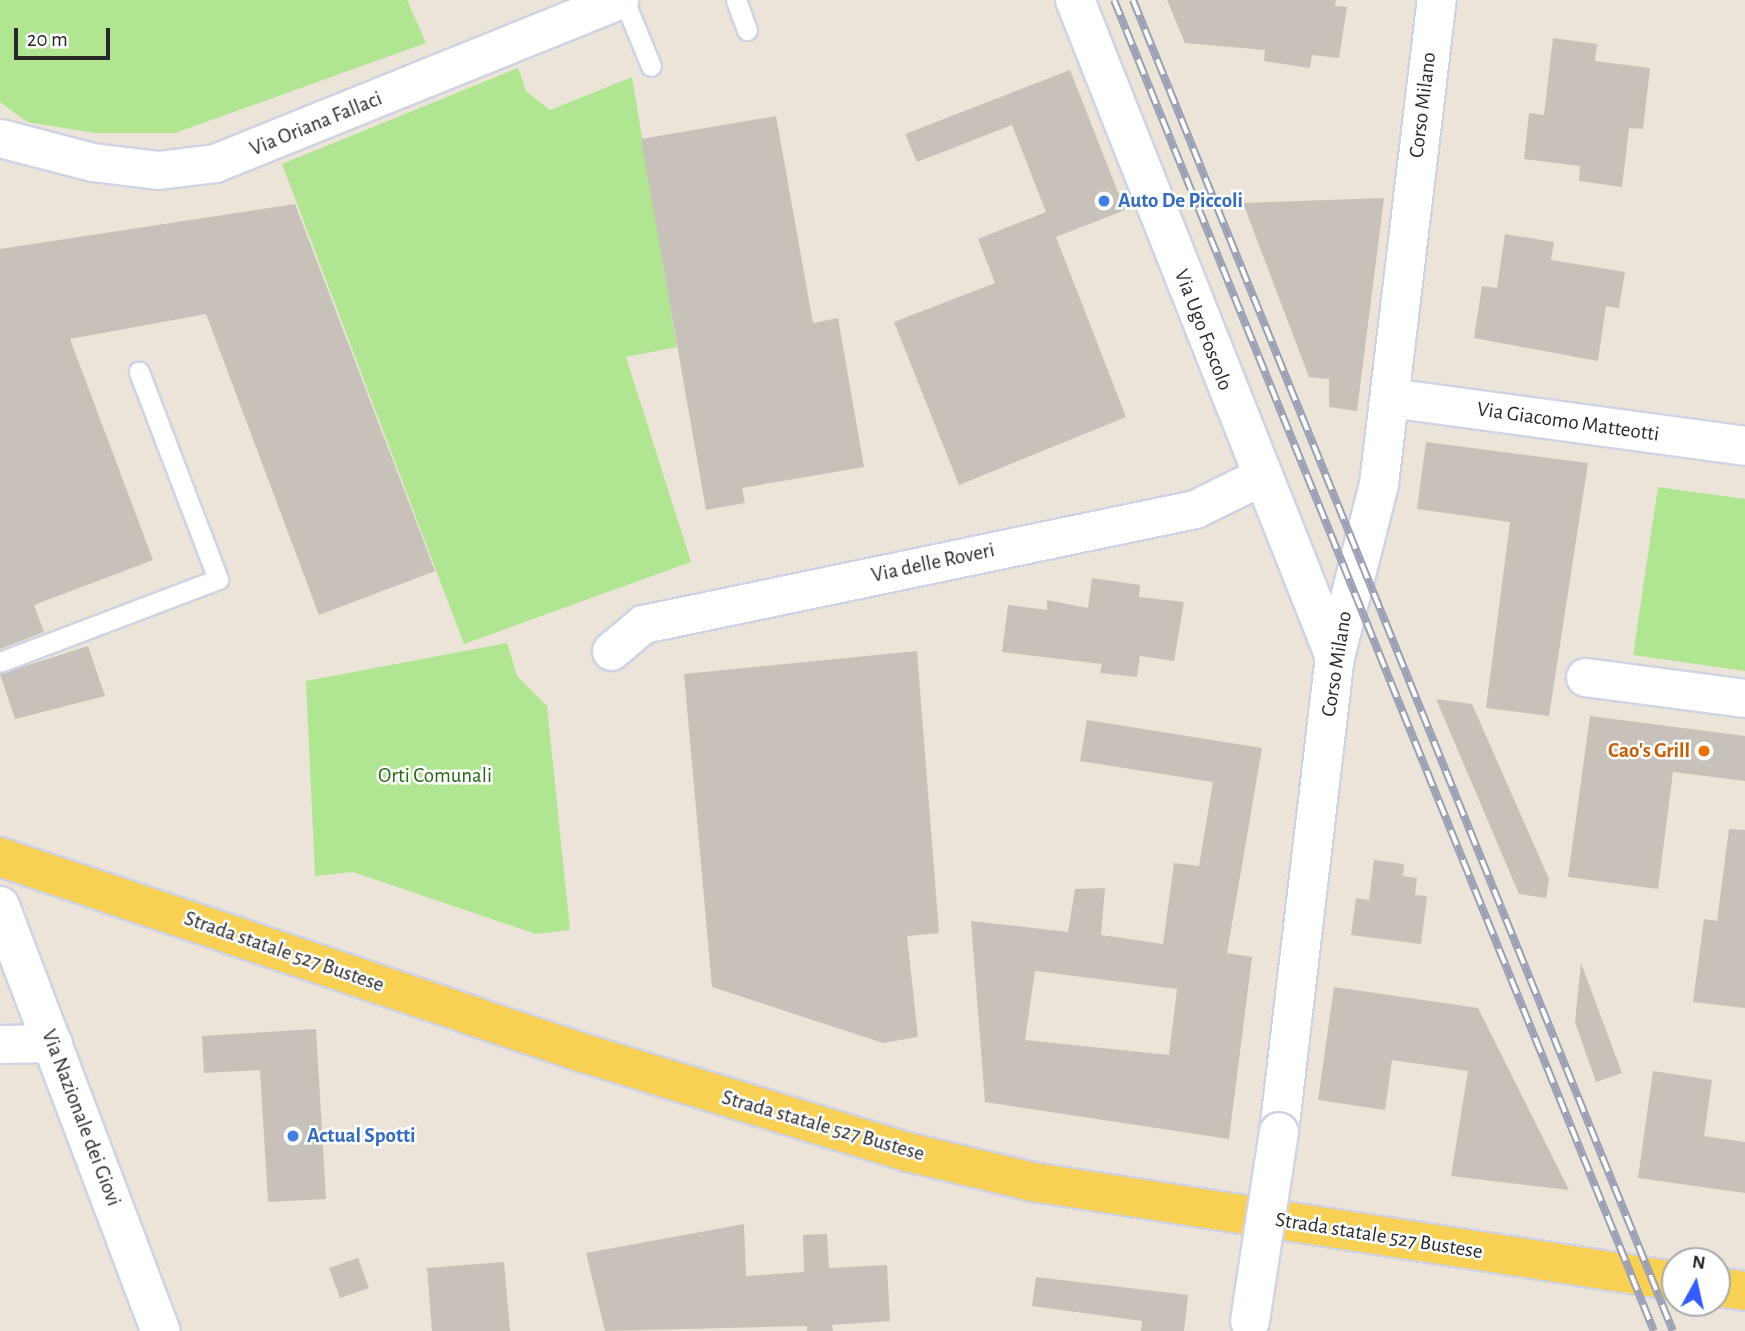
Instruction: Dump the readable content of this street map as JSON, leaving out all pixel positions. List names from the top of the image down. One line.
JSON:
{"streets":{"main road":["Strada statale 527 Bustese"],"street":["Corso Milano","Via Oriana Fallaci","Via Ugo Foscolo","Via Giacomo Matteotti","Via delle Roveri","Via Nazionale dei Giovi"]},"crossings":[["Corso Milano","Via Ugo Foscolo"],["Corso Milano","Via Giacomo Matteotti"],["Via Ugo Foscolo","Via delle Roveri"]],"parks":["Orti Comunali"],"places":["Auto De Piccoli","Cao's Grill","Actual Spotti"],"scale_bar":"20 m","north":"top"}
